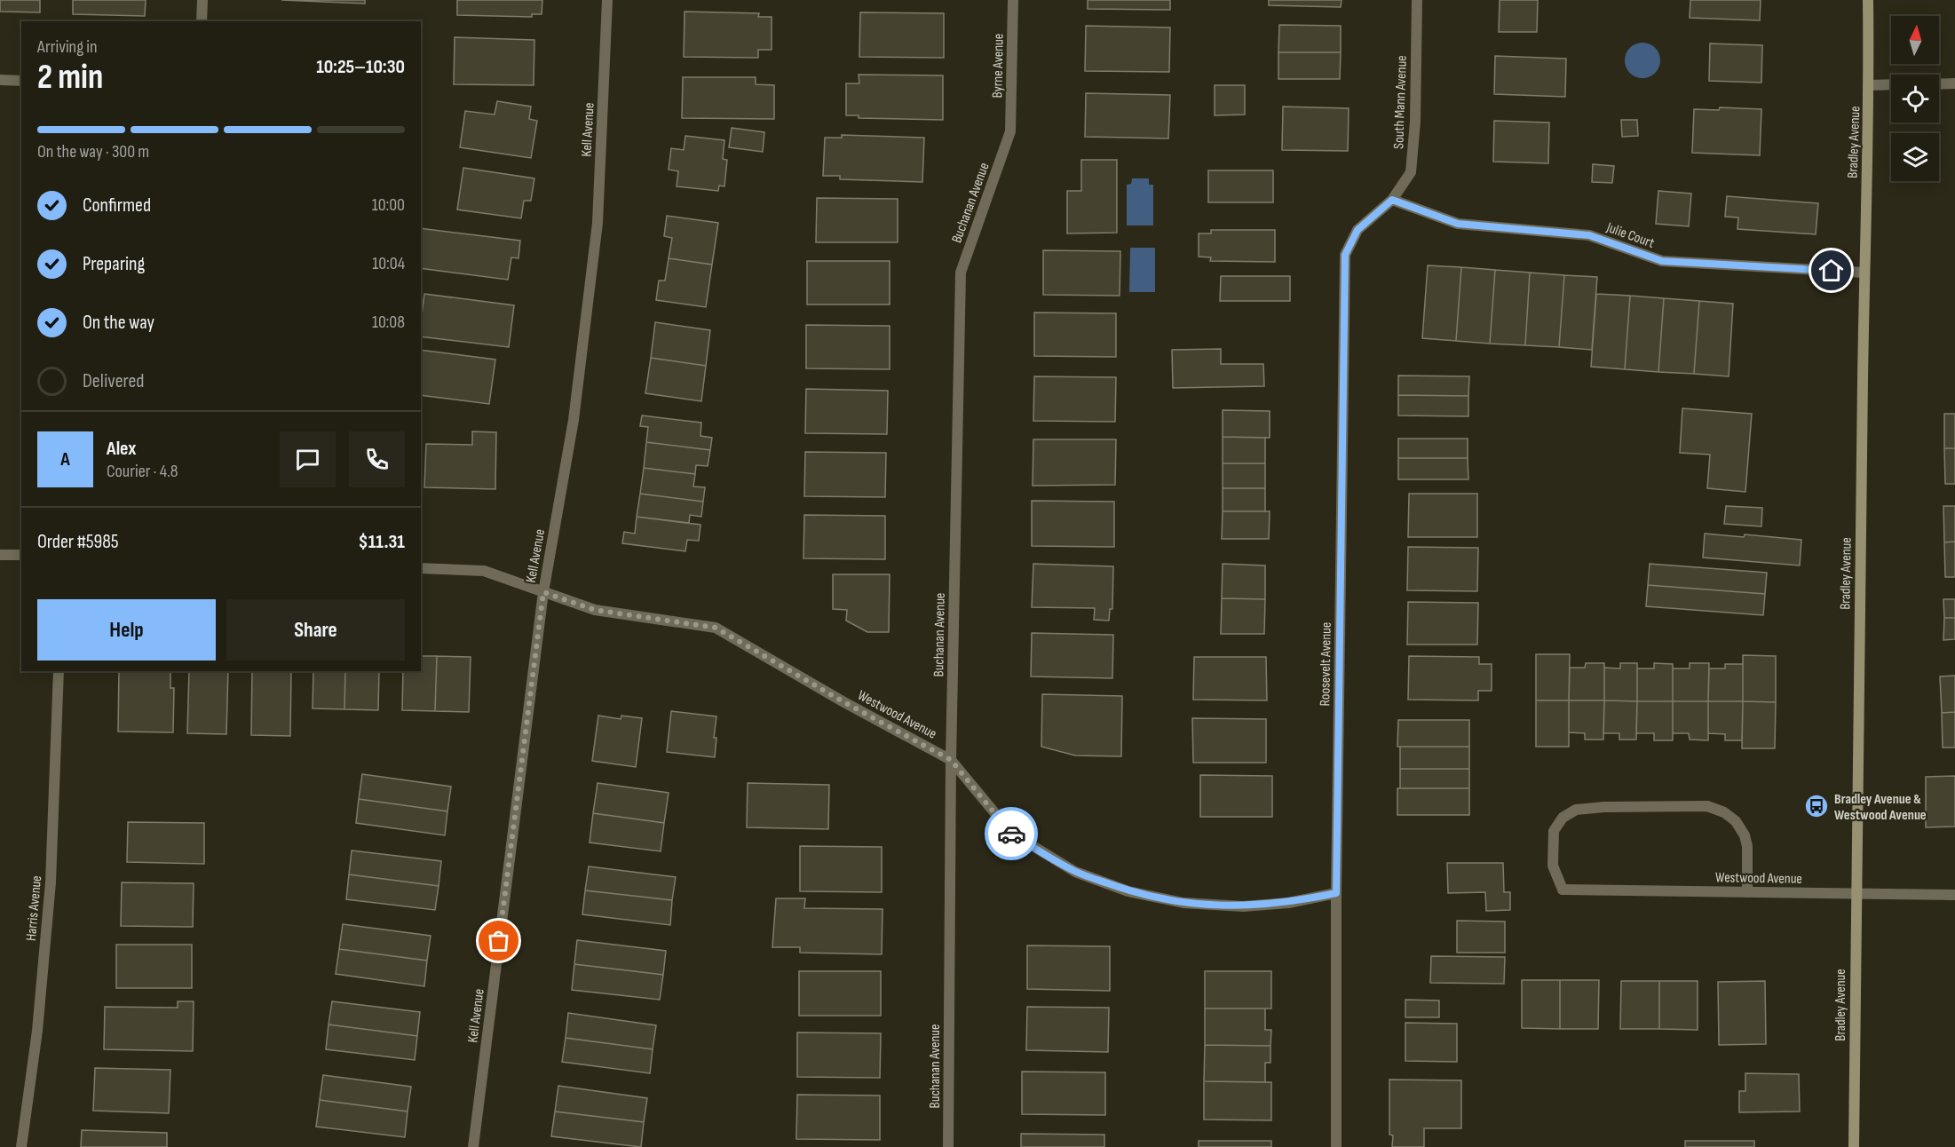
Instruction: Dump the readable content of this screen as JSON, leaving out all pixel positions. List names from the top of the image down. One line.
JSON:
{"streets":{"street":["Byrne Avenue","South Mann Avenue","Kell Avenue","Bradley Avenue","Buchanan Avenue","Julie Court","Roosevelt Avenue","Westwood Avenue","Harris Avenue"]},"crossings":[["Byrne Avenue","Buchanan Avenue"],["South Mann Avenue","Julie Court"],["South Mann Avenue","Roosevelt Avenue"],["Kell Avenue","Westwood Avenue"],["Bradley Avenue","Julie Court"],["Bradley Avenue","Westwood Avenue"],["Buchanan Avenue","Westwood Avenue"],["Julie Court","Roosevelt Avenue"],["Roosevelt Avenue","Westwood Avenue"]],"places":{"bus stop":["Bradley Avenue & Westwood Avenue"]},"north":"top","page":{"heading":["2 min","Arriving in","10:25–10:30"],"panel":["Alex","Courier · 4.8","Order #5985","$11.31"],"bar":"On the way · 300 m","list":[["Confirmed","10:00"],["Preparing","10:04"],["On the way","10:08"],"Delivered"],"round":"A","buttons":["Help","Share"]}}
